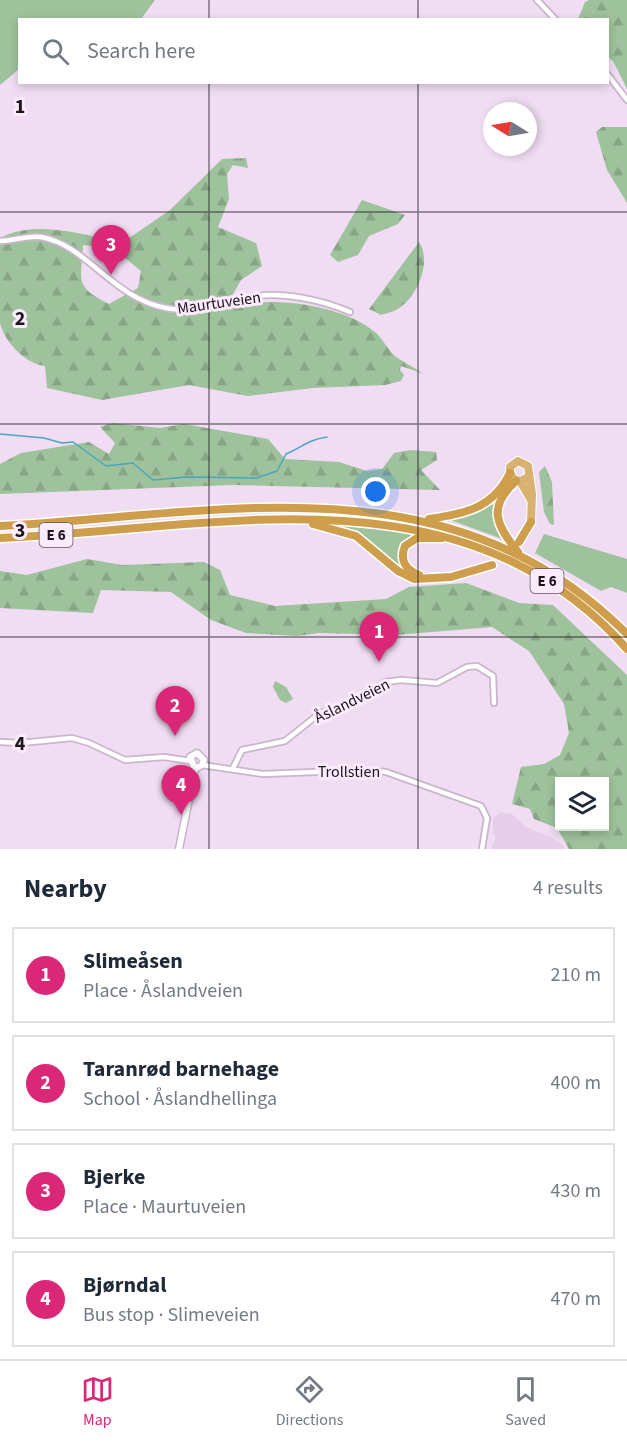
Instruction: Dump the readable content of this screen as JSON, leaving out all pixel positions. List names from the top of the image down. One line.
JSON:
{"streets":{"highway":["E 6"],"street":["Maurtuveien","Åslandveien","Trollstien"]},"crossings":[["Åslandveien","Trollstien"]],"north":"left","page":{"search":"Search here","pins":["3","1","2","4"],"heading":["Nearby","4 results"],"list":[{"mark":"1","name":"Slimeåsen","note":"Place · Åslandveien","value":"210 m"},{"mark":"2","name":"Taranrød barnehage","note":"School · Åslandhellinga","value":"400 m"},{"mark":"3","name":"Bjerke","note":"Place · Maurtuveien","value":"430 m"},{"mark":"4","name":"Bjørndal","note":"Bus stop · Slimeveien","value":"470 m"}],"nav":["Map","Directions","Saved"]},"grid":{"rows":["1","2","3","4"]}}
